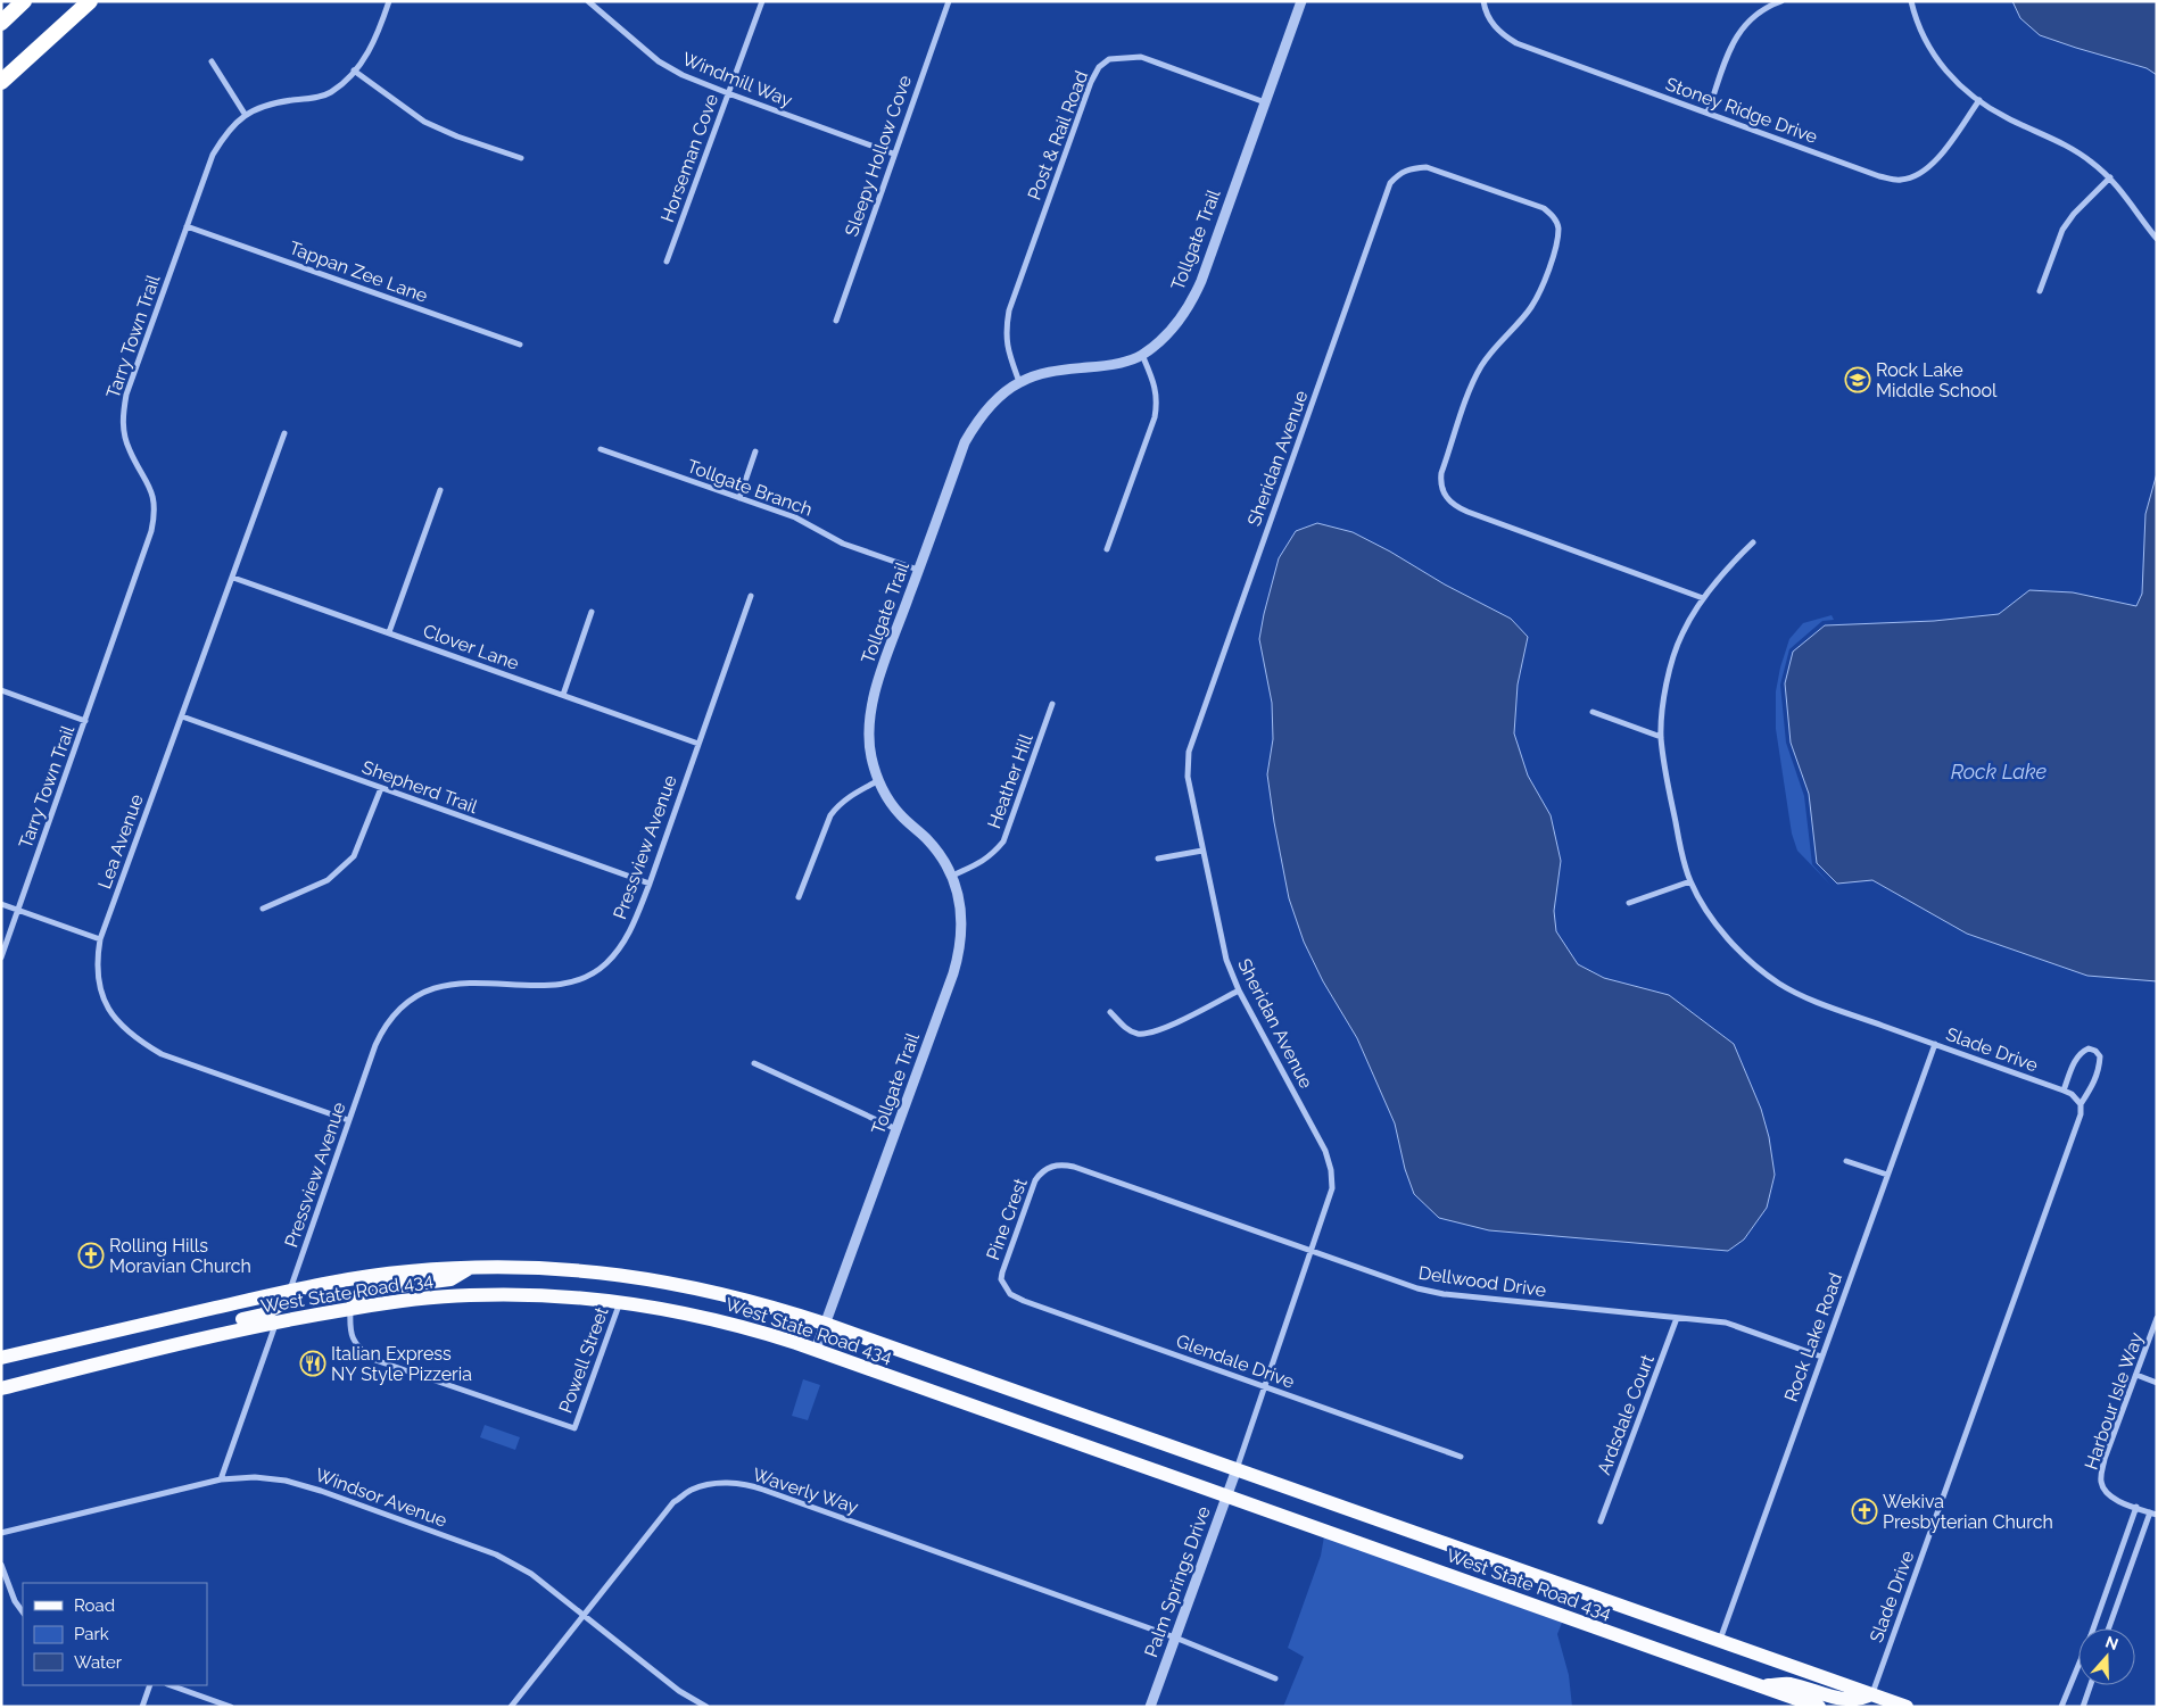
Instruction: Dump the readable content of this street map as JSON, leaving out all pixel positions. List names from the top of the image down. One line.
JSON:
{"streets":{"main road":["West State Road 434"],"street":["Windmill Way","Stoney Ridge Drive","Post & Rail Road","Sleepy Hollow Cove","Horseman Cove","Tollgate Trail","Tappan Zee Lane","Tarry Town Trail","Sheridan Avenue","Tollgate Branch","Clover Lane","Heather Hill","Shepherd Trail","Lea Avenue","Pressview Avenue","Slade Drive","Pine Crest","Dellwood Drive","Rock Lake Road","Powell Street","Glendale Drive","Harbour Isle Way","Ardsdale Court","Waverly Way","Windsor Avenue","Palm Springs Drive"]},"crossings":[["Windmill Way","Sleepy Hollow Cove"],["Windmill Way","Horseman Cove"],["Post & Rail Road","Tollgate Trail"],["Tollgate Trail","Tollgate Branch"],["Tollgate Trail","Heather Hill"],["Tollgate Trail","West State Road 434"],["Tappan Zee Lane","Tarry Town Trail"],["Sheridan Avenue","Slade Drive"],["Sheridan Avenue","Dellwood Drive"],["Sheridan Avenue","Glendale Drive"],["Sheridan Avenue","Palm Springs Drive"],["Clover Lane","Lea Avenue"],["Clover Lane","Pressview Avenue"],["Shepherd Trail","Lea Avenue"],["Shepherd Trail","Pressview Avenue"],["Lea Avenue","Pressview Avenue"],["Slade Drive","Rock Lake Road"],["Pine Crest","Dellwood Drive"],["Pine Crest","Glendale Drive"],["Dellwood Drive","Rock Lake Road"],["Dellwood Drive","Ardsdale Court"],["West State Road 434","Powell Street"],["West State Road 434","Palm Springs Drive"],["Waverly Way","Windsor Avenue"],["Waverly Way","Palm Springs Drive"]],"water":["Rock Lake"],"places":{"school or university":["Rock Lake Middle School"],"church":["Rolling Hills Moravian Church","Wekiva Presbyterian Church"],"restaurant":["Italian Express NY Style Pizzeria"]},"legend":["Road","Park","Water"],"north":"top"}
